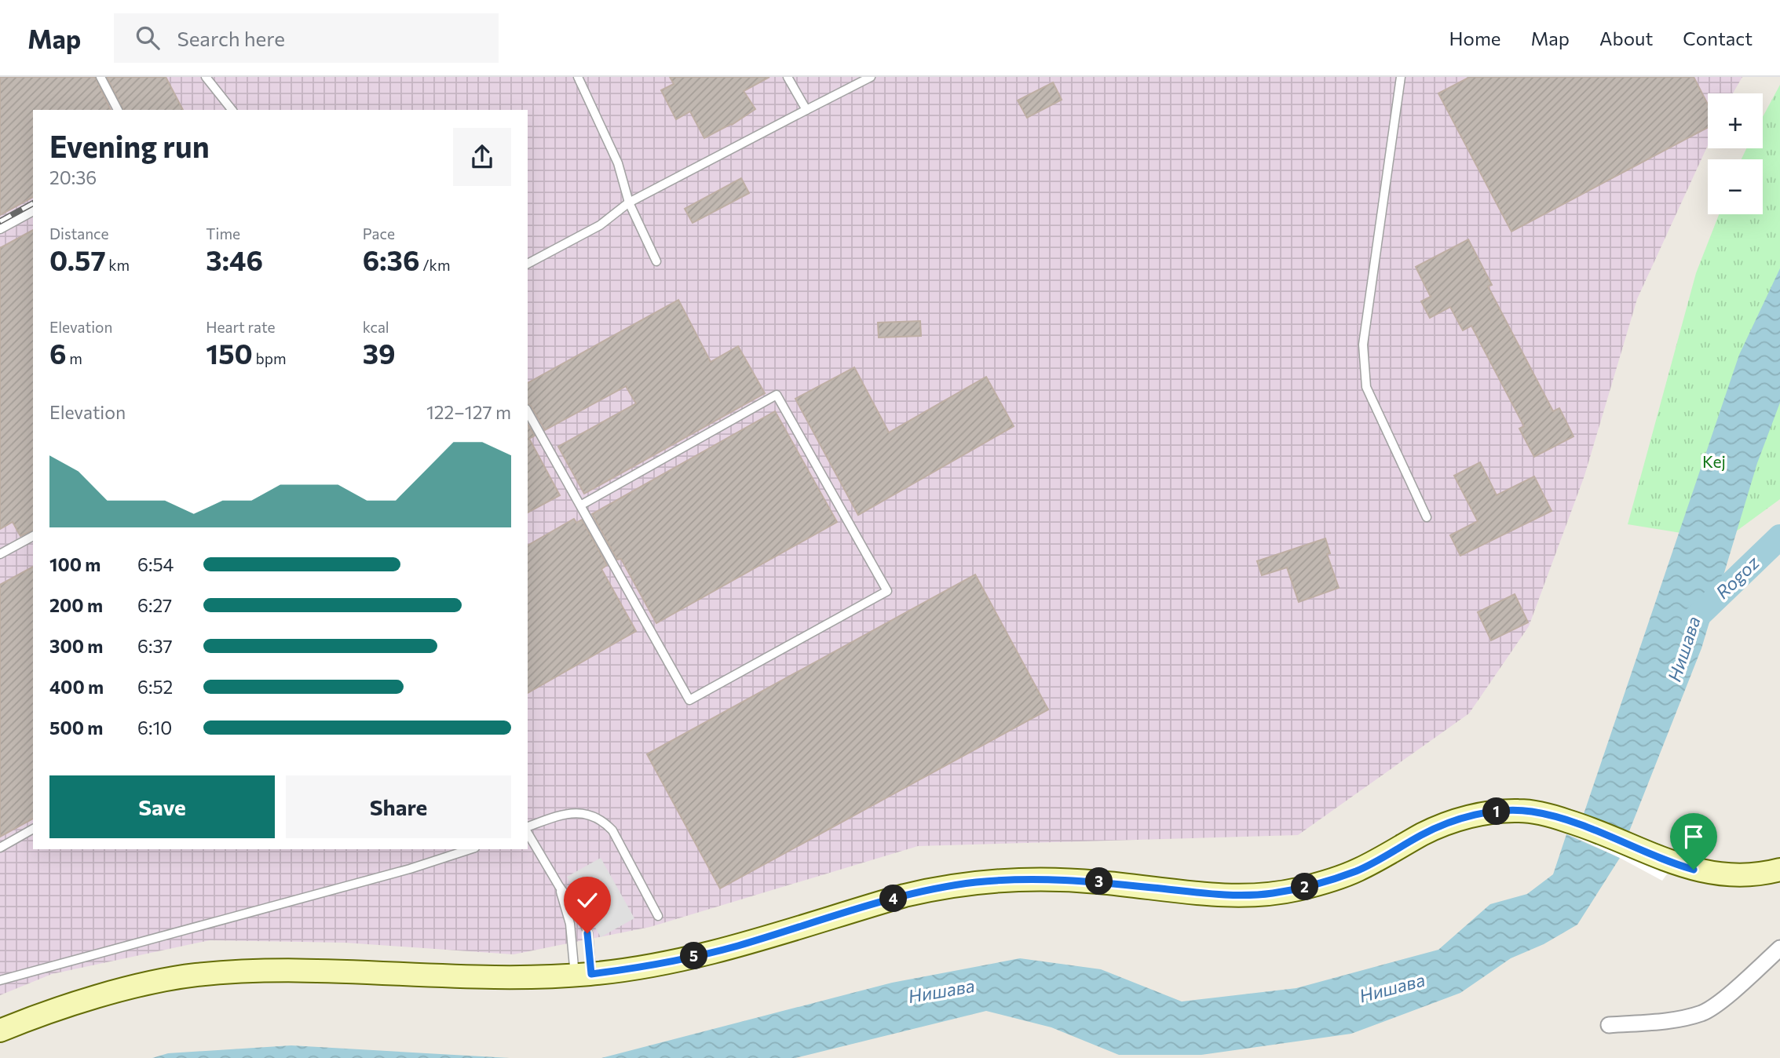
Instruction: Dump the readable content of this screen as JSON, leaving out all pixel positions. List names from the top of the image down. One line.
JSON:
{"water":["Rogoz","Нишава"],"parks":["Кеј"],"page":{"header":"Map","search":"Search here","nav":["Home","Map","About","Contact"],"map_buttons":["+","−"],"heading":["Evening run","20:36"],"stats":[["Distance","0.57 km"],["Time","3:46"],["Pace","6:36 /km"],["Elevation","6 m"],["Heart rate","150 bpm"],["kcal","39"]],"chart":["Elevation","122–127 m"],"list":[{"name":"100 m","note":"6:54"},{"name":"200 m","note":"6:27"},{"name":"300 m","note":"6:37"},{"name":"400 m","note":"6:52"},{"name":"500 m","note":"6:10"}],"buttons":["Save","Share"],"pins":["1","3","2","4","5"]}}
